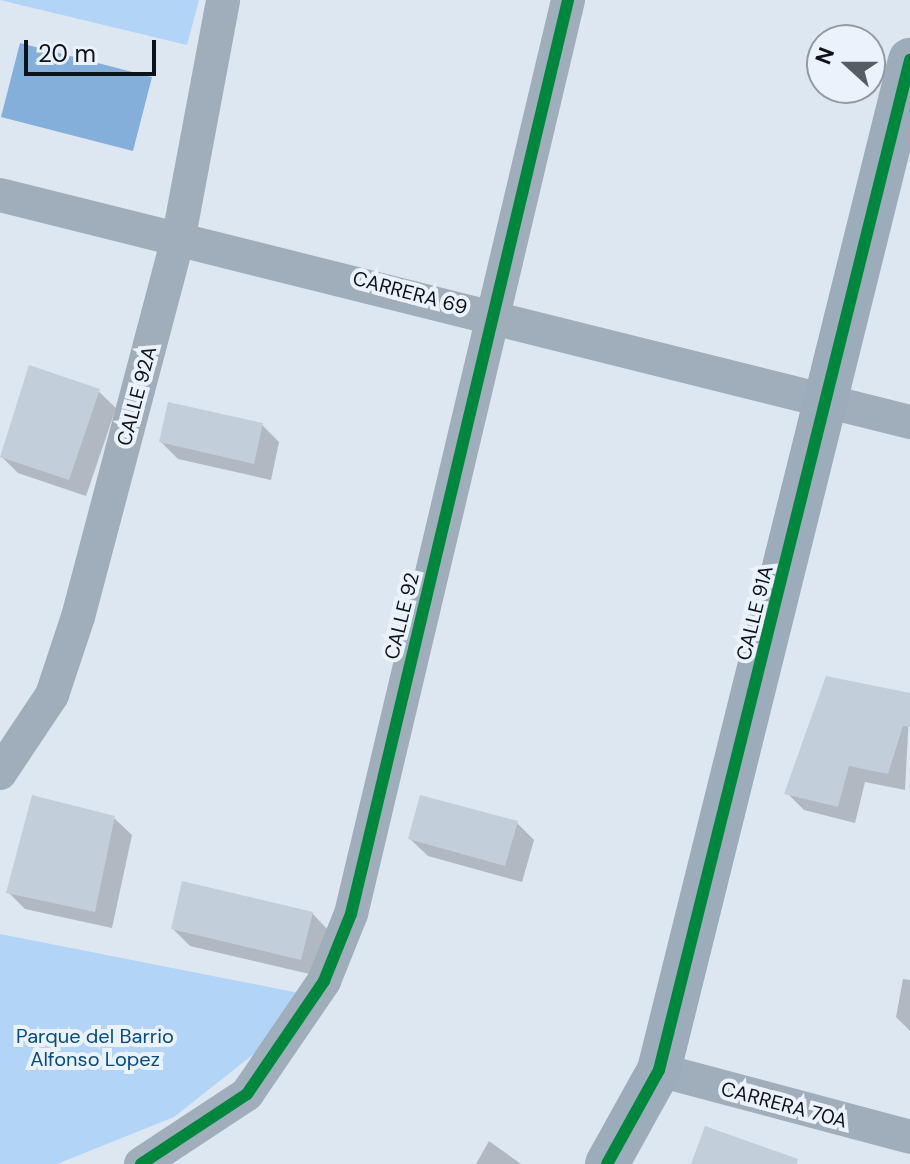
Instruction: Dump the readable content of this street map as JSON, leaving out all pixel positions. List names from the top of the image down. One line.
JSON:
{"streets":{"street":["CARRERA 69","CALLE 92A","CALLE 91A","CALLE 92","CARRERA 70A"]},"crossings":[["CARRERA 69","CALLE 92A"],["CARRERA 69","CALLE 91A"],["CARRERA 69","CALLE 92"],["CALLE 91A","CARRERA 70A"]],"parks":["Parque del Barrio Alfonso Lopez"],"scale_bar":"20 m","north":"left"}
